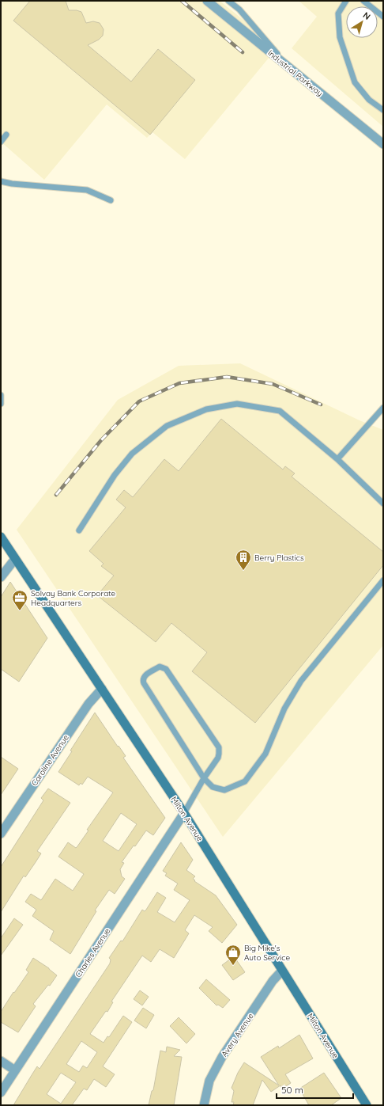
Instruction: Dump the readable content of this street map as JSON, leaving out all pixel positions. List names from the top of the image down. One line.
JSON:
{"streets":{"main road":["Milton Avenue"],"street":["Industrial Parkway","Caroline Avenue","Charles Avenue","Avery Avenue"]},"crossings":[["Caroline Avenue","Milton Avenue"],["Milton Avenue","Charles Avenue"],["Milton Avenue","Avery Avenue"]],"places":{"building":["Berry Plastics"],"office":["Solvay Bank Corporate Headquarters"],"shop":["Big Mike's Auto Service"]},"scale_bar":"50 m","north":"top right"}
